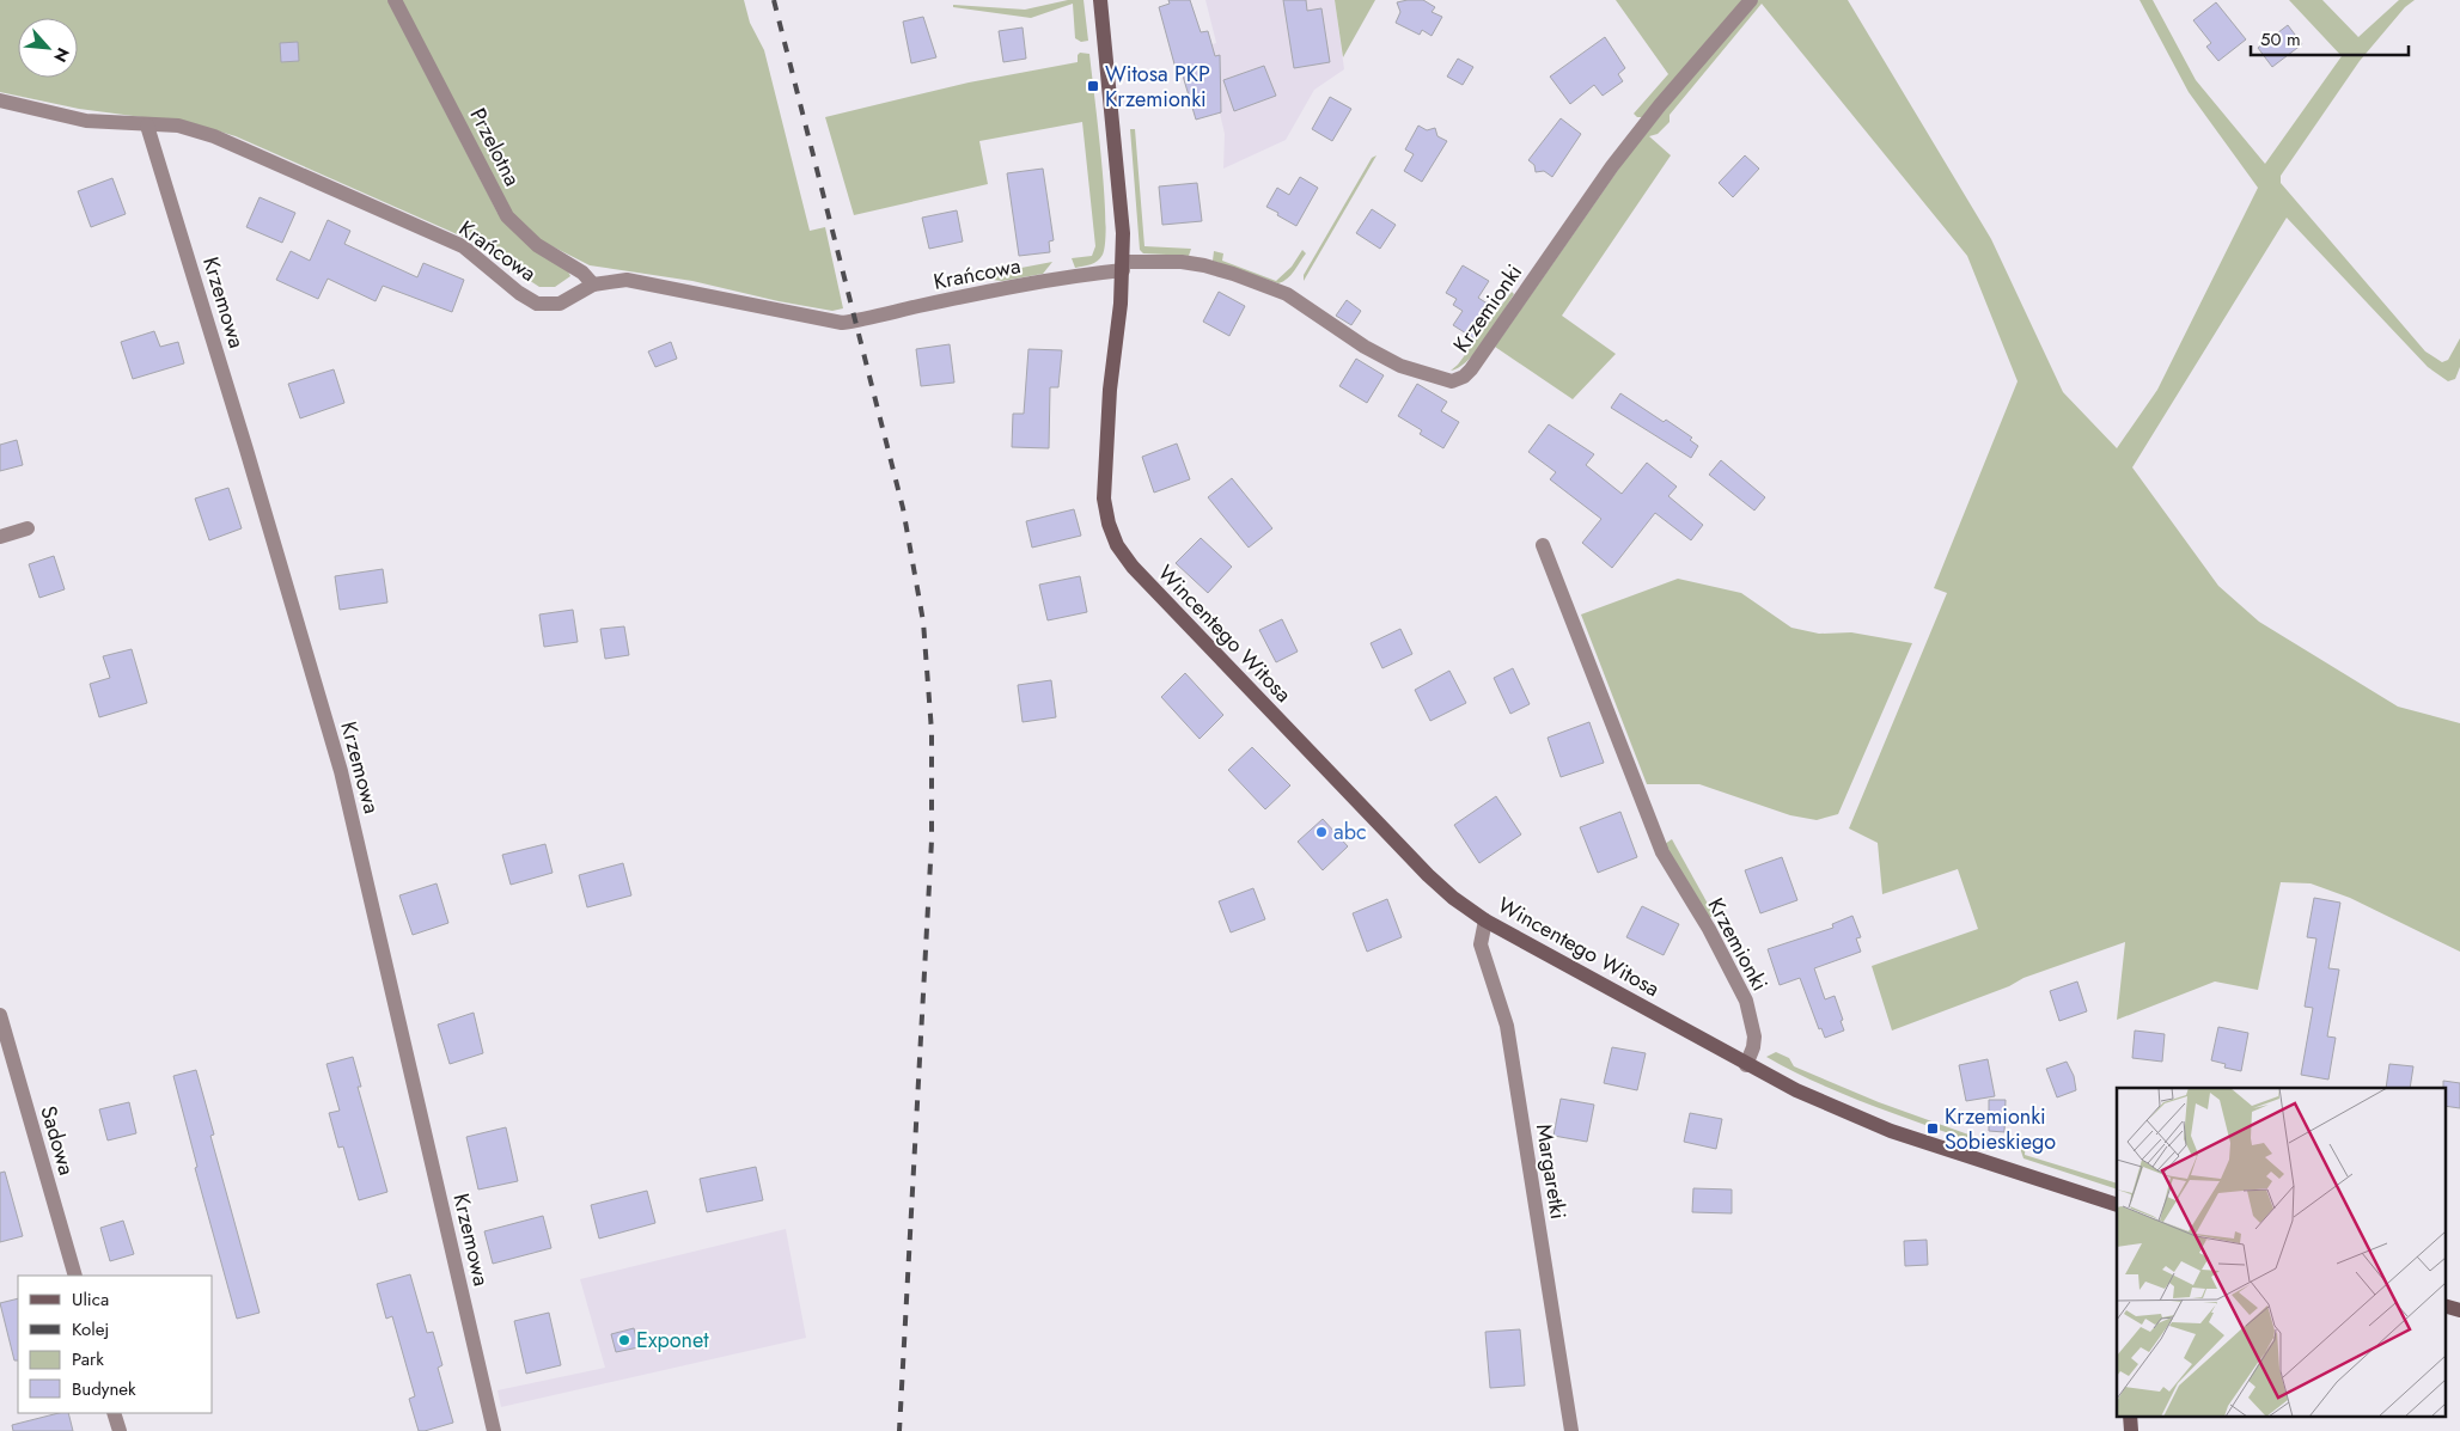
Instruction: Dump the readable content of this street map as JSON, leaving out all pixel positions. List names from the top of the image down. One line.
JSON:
{"streets":{"street":["Przelotna","Krańcowa","Krzemowa","Krzemionki","Wincentego Witosa","Sadowa","Margaretki"]},"crossings":[["Przelotna","Krańcowa"],["Krańcowa","Krzemowa"],["Krańcowa","Krzemionki"],["Krańcowa","Wincentego Witosa"],["Krzemionki","Wincentego Witosa"],["Wincentego Witosa","Margaretki"]],"places":{"transit":["Witosa PKP Krzemionki","Krzemionki Sobieskiego"],"other":["abc","Exponet"]},"legend":["Ulica","Kolej","Park","Budynek"],"scale_bar":"50 m","north":"bottom right"}
